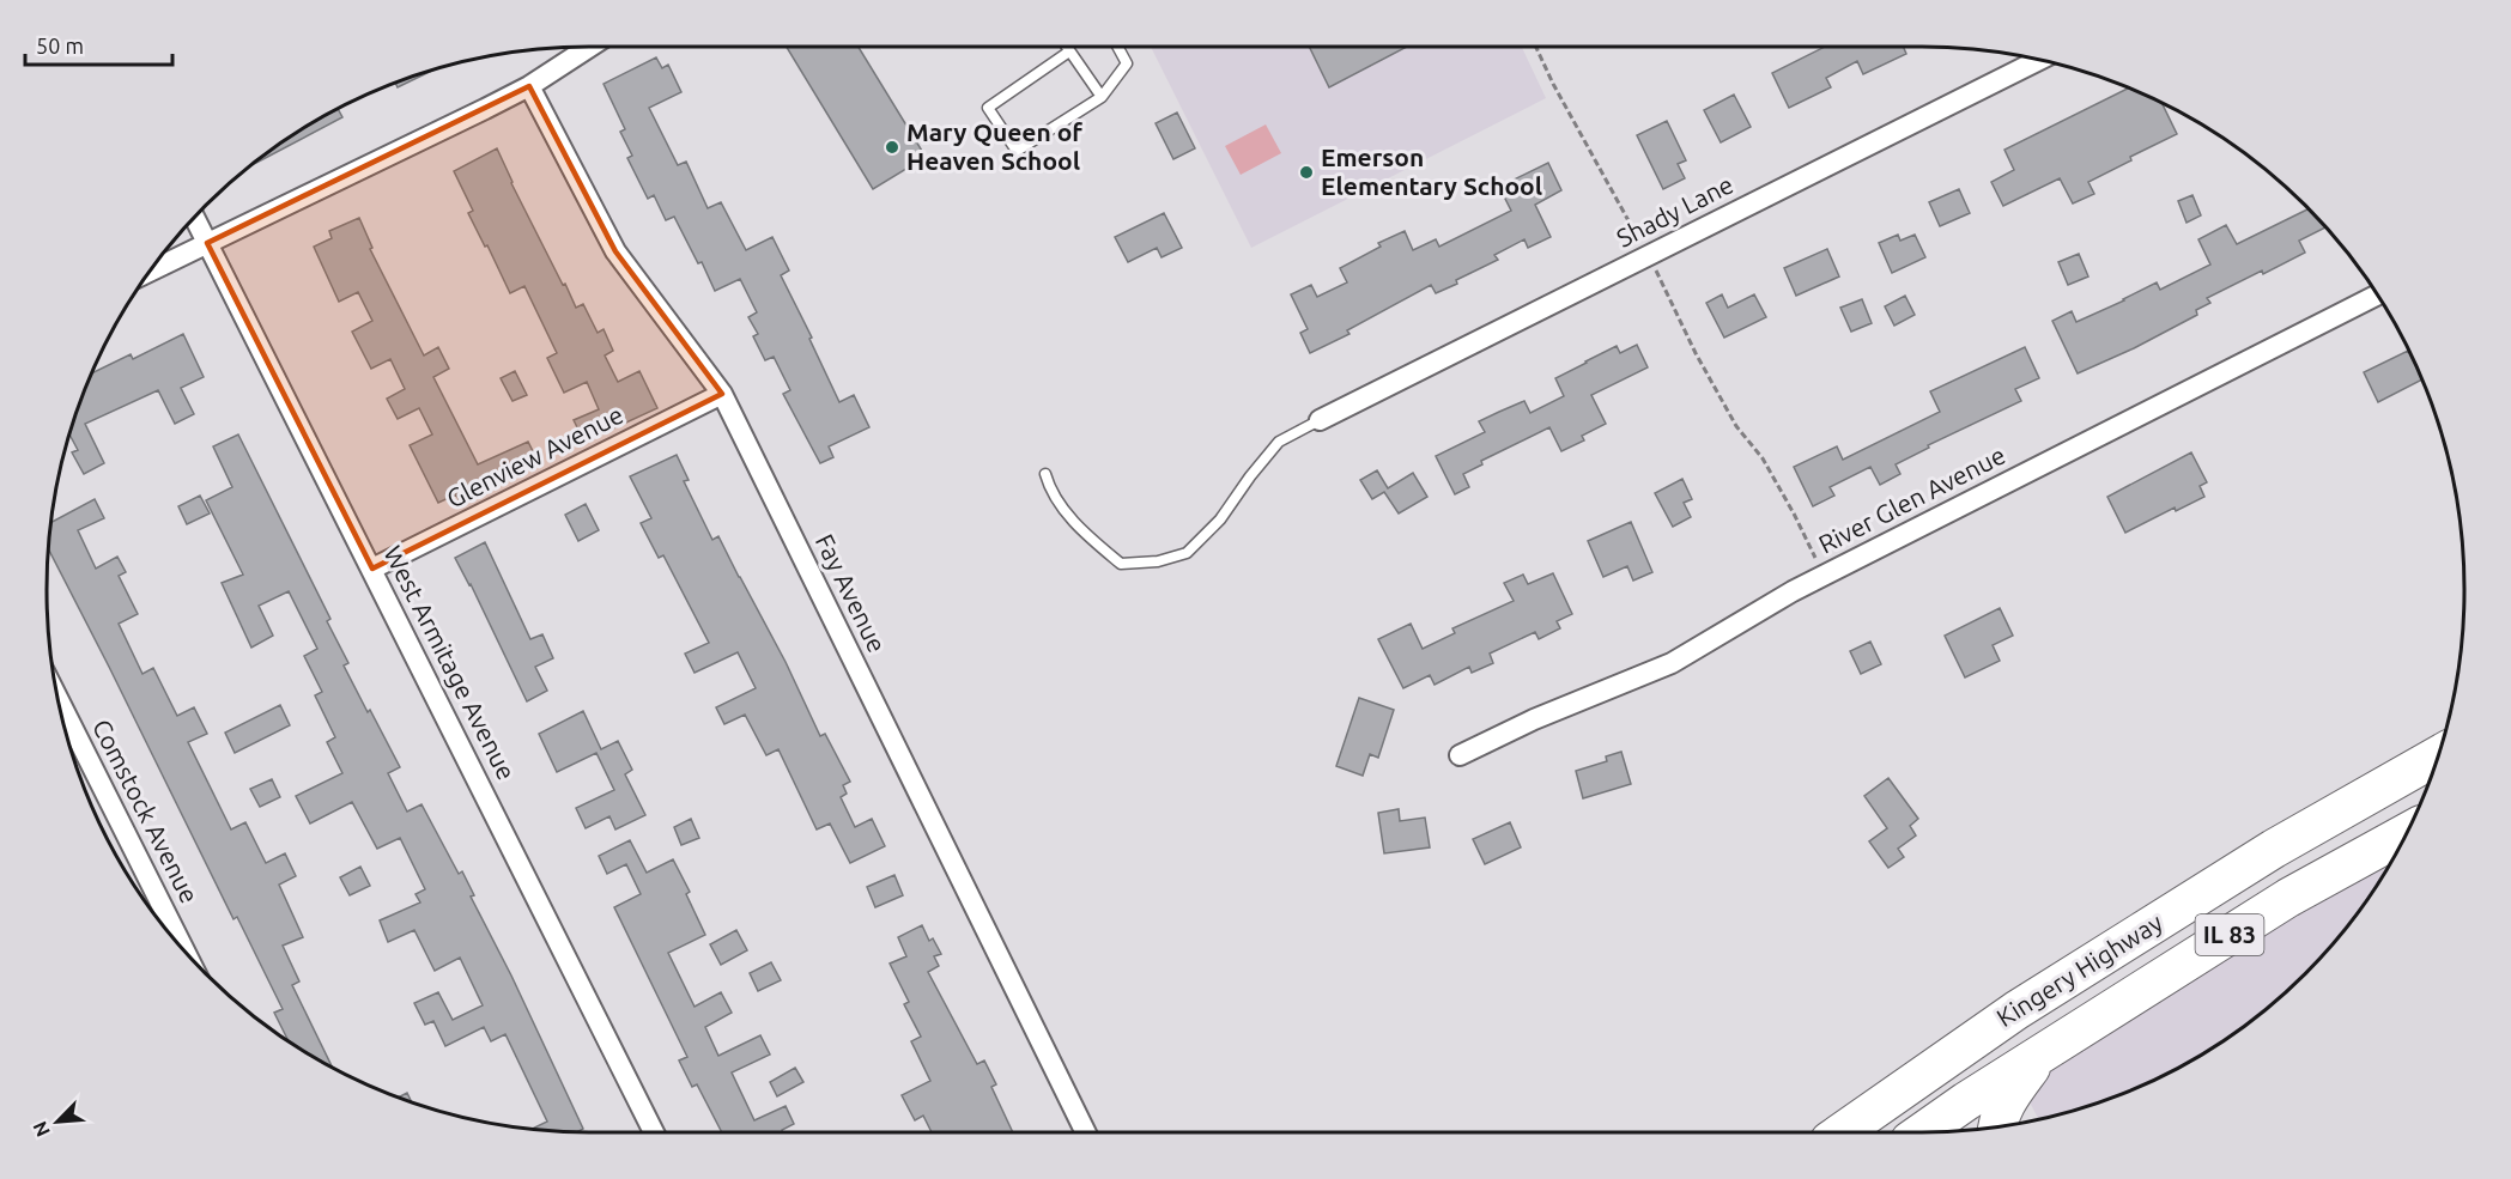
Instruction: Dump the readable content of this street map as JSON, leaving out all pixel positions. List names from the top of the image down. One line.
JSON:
{"streets":{"highway":["IL 83","Kingery Highway"],"street":["Shady Lane","Glenview Avenue","River Glen Avenue","Fay Avenue","West Armitage Avenue","Comstock Avenue"]},"crossings":[["Glenview Avenue","Fay Avenue"],["Glenview Avenue","West Armitage Avenue"]],"places":["Mary Queen of Heaven School","Emerson Elementary School"],"scale_bar":"50 m","north":"bottom left"}
